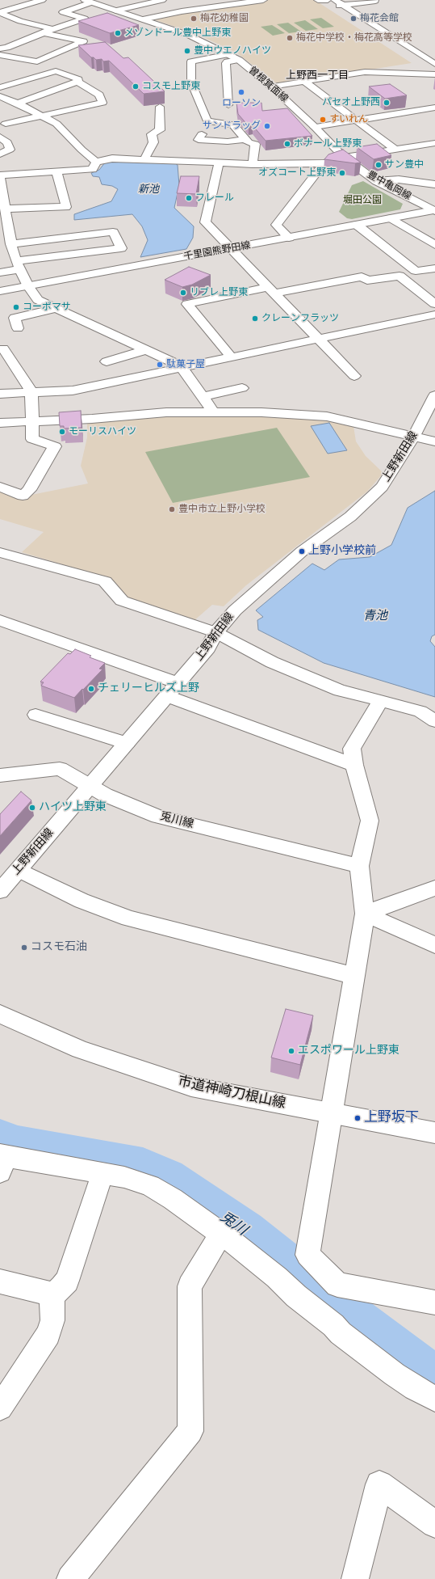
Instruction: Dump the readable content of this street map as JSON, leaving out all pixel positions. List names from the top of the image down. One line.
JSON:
{"streets":{"street":["曽根箕面線","豊中亀岡線","千里園熊野田線","上野新田線","兎川線","市道神崎刀根山線"]},"crossings":[["曽根箕面線","豊中亀岡線"],["豊中亀岡線","千里園熊野田線"],["上野新田線","兎川線"]],"districts":["上野西一丁目"],"water":["新池","青池","兎川"],"parks":["堀田公園"],"places":["梅花幼稚園","梅花会館","メゾンドール豊中上野東","梅花中学校・梅花高等学校","豊中ウエノハイツ","コスモ上野東","ローソン","パセオ上野西","すいれん","サンドラッグ","ボナール上野東","サン豊中","オズコート上野東","フレール","リブレ上野東","コーポマサ","クレーンフラッツ","駄菓子屋","モーリスハイツ","豊中市立上野小学校","上野小学校前","チェリーヒルズ上野","ハイツ上野東","コスモ石油","エスポワール上野東","上野坂下"]}
